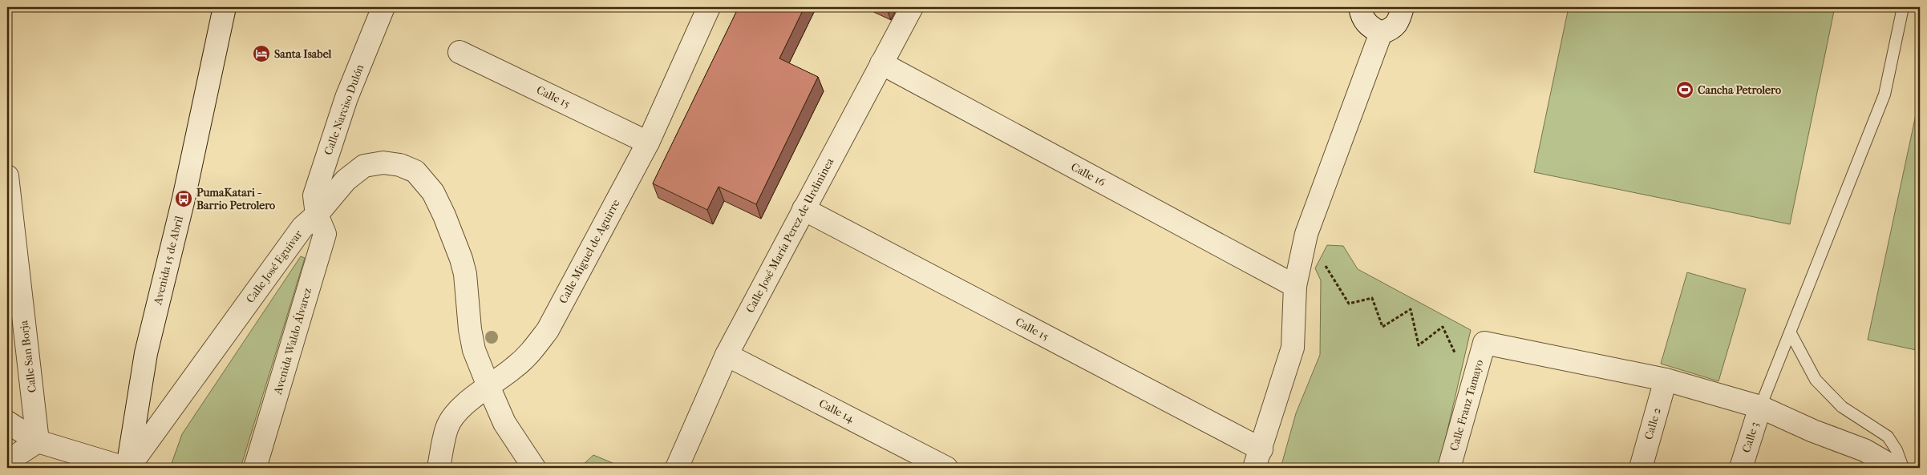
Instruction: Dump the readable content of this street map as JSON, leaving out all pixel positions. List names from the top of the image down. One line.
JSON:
{"streets":{"street":["Calle 15","Calle Narciso Dulón","Calle 16","Calle José María Perez de Urdininea","Calle Miguel de Aguirre","Avenida 15 de Abril","Calle José Eguivar","Avenida Waldo Álvarez","Calle San Borja","Calle Franz Tamayo","Calle 14","Calle 2","Calle 3"]},"crossings":[["Calle 15","Calle José María Perez de Urdininea"],["Calle 15","Calle Miguel de Aguirre"],["Calle Narciso Dulón","Calle José Eguivar"],["Calle Narciso Dulón","Avenida Waldo Álvarez"],["Calle 16","Calle José María Perez de Urdininea"],["Calle José María Perez de Urdininea","Calle 14"],["Calle Miguel de Aguirre","Calle José Eguivar"],["Avenida 15 de Abril","Calle José Eguivar"],["Calle José Eguivar","Avenida Waldo Álvarez"]],"places":{"hotel":["Santa Isabel"],"sports":["Cancha Petrolero"],"bus stop":["PumaKatari - Barrio Petrolero"]}}
